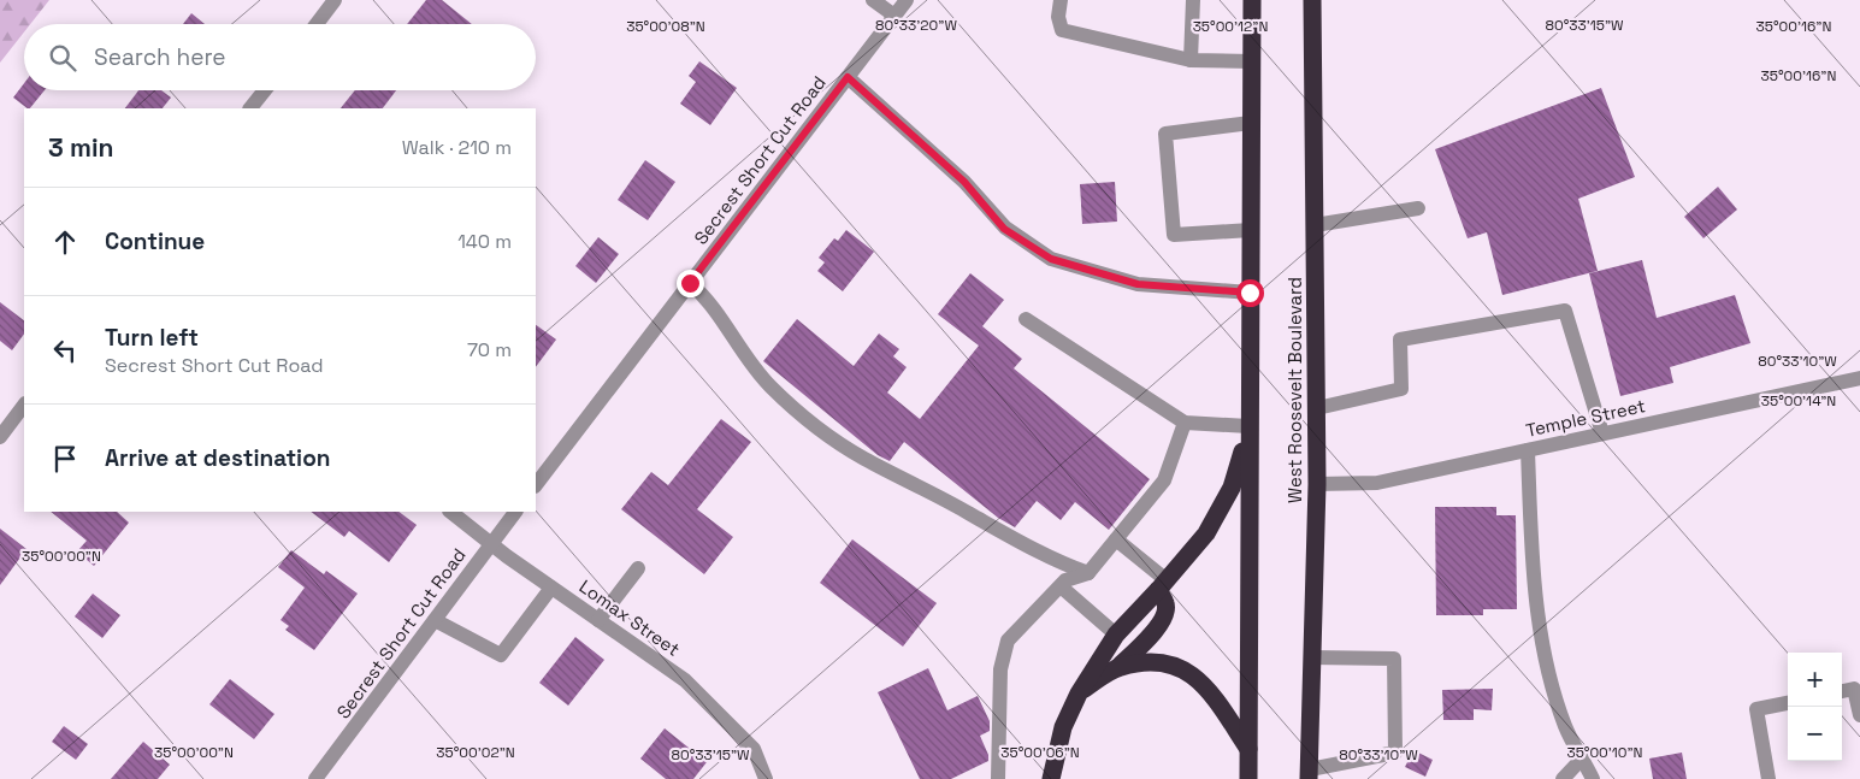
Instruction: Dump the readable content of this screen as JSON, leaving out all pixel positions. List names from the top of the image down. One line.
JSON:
{"streets":{"highway":["West Roosevelt Boulevard"],"street":["Secrest Short Cut Road","Temple Street","Lomax Street"]},"crossings":[["Secrest Short Cut Road","Lomax Street"],["West Roosevelt Boulevard","Temple Street"]],"page":{"search":"Search here","heading":["3 min","Walk · 210 m"],"list":[["Continue","140 m"],["Turn left","Secrest Short Cut Road","70 m"],"Arrive at destination"],"map_buttons":["+","−"]},"coordinates":["80°33'20\"W","80°33'15\"W","35°00'08\"N","35°00'12\"N","35°00'16\"N","80°33'10\"W","35°00'14\"N","35°00'00\"N","35°00'02\"N","35°00'06\"N","35°00'10\"N"]}
